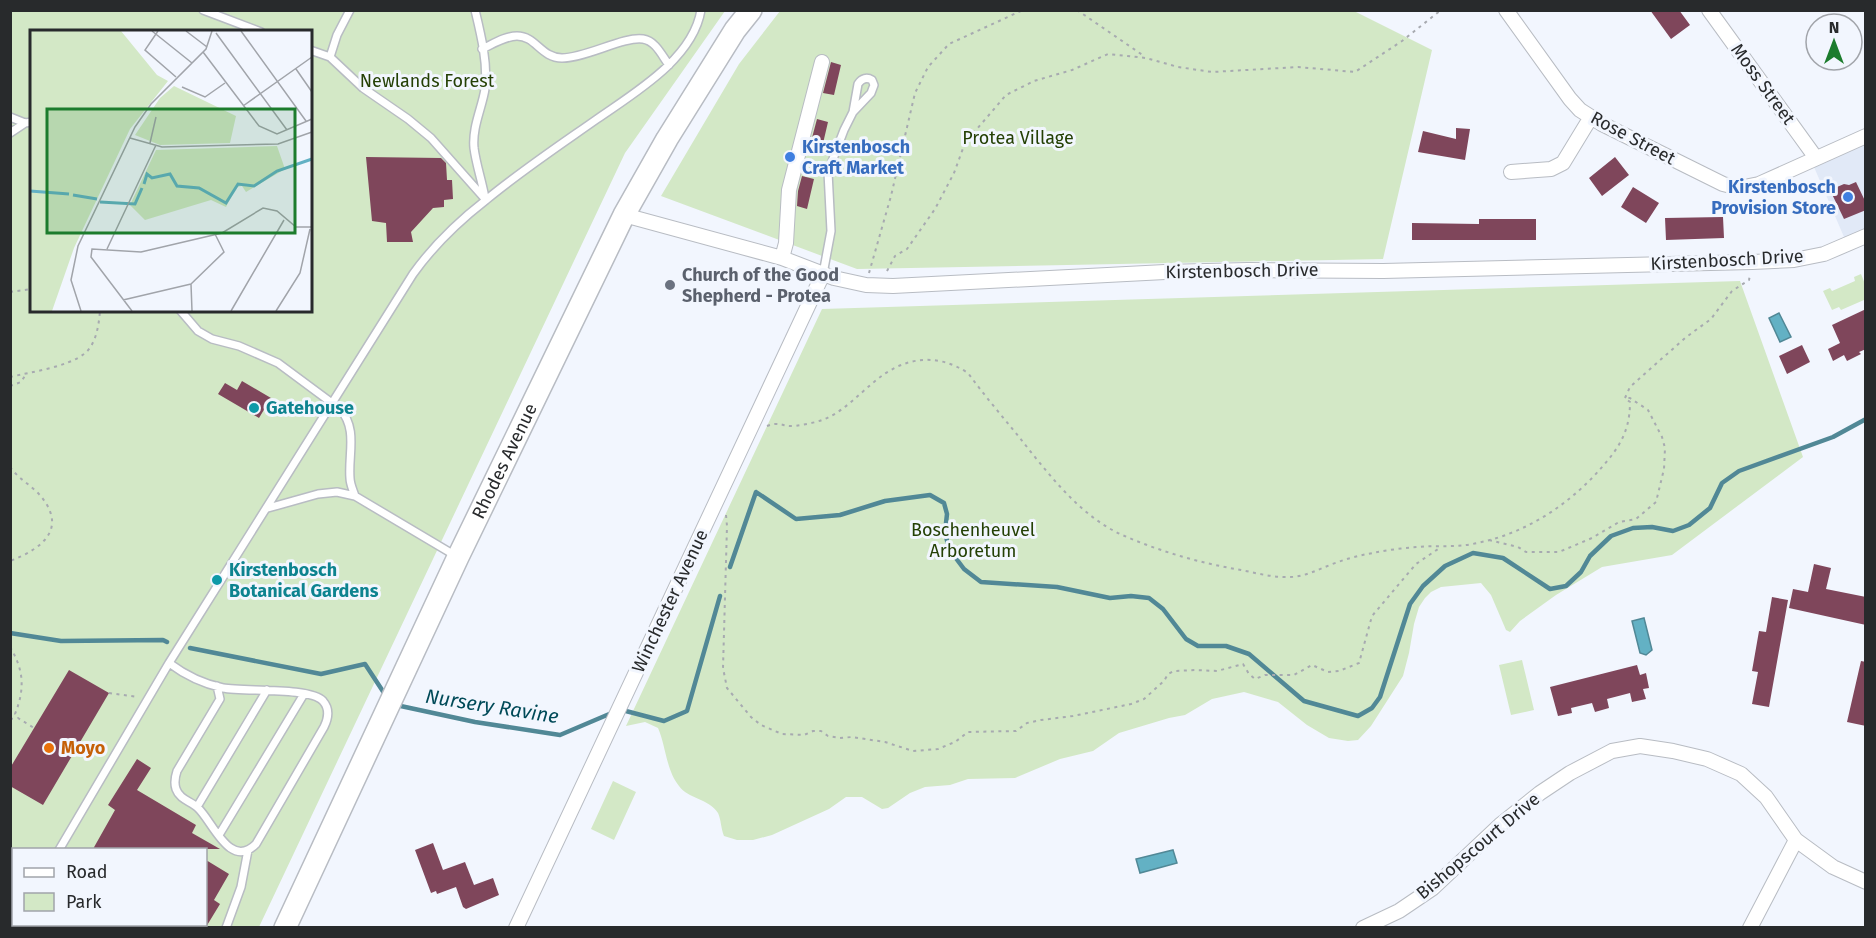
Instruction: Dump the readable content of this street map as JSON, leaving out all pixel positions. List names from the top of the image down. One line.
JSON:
{"streets":{"main road":["Rhodes Avenue"],"street":["Moss Street","Rose Street","Kirstenbosch Drive","Winchester Avenue","Bishopscourt Drive"]},"crossings":[["Moss Street","Rose Street"],["Kirstenbosch Drive","Rhodes Avenue"],["Kirstenbosch Drive","Winchester Avenue"]],"water":["Nursery Ravine"],"parks":["Newlands Forest","Protea Village","Boschenheuvel Arboretum"],"places":["Kirstenbosch Craft Market","Kirstenbosch Provision Store","Church of the Good Shepherd - Protea","Gatehouse","Kirstenbosch Botanical Gardens","Moyo"],"legend":["Road","Park"],"north":"top"}
